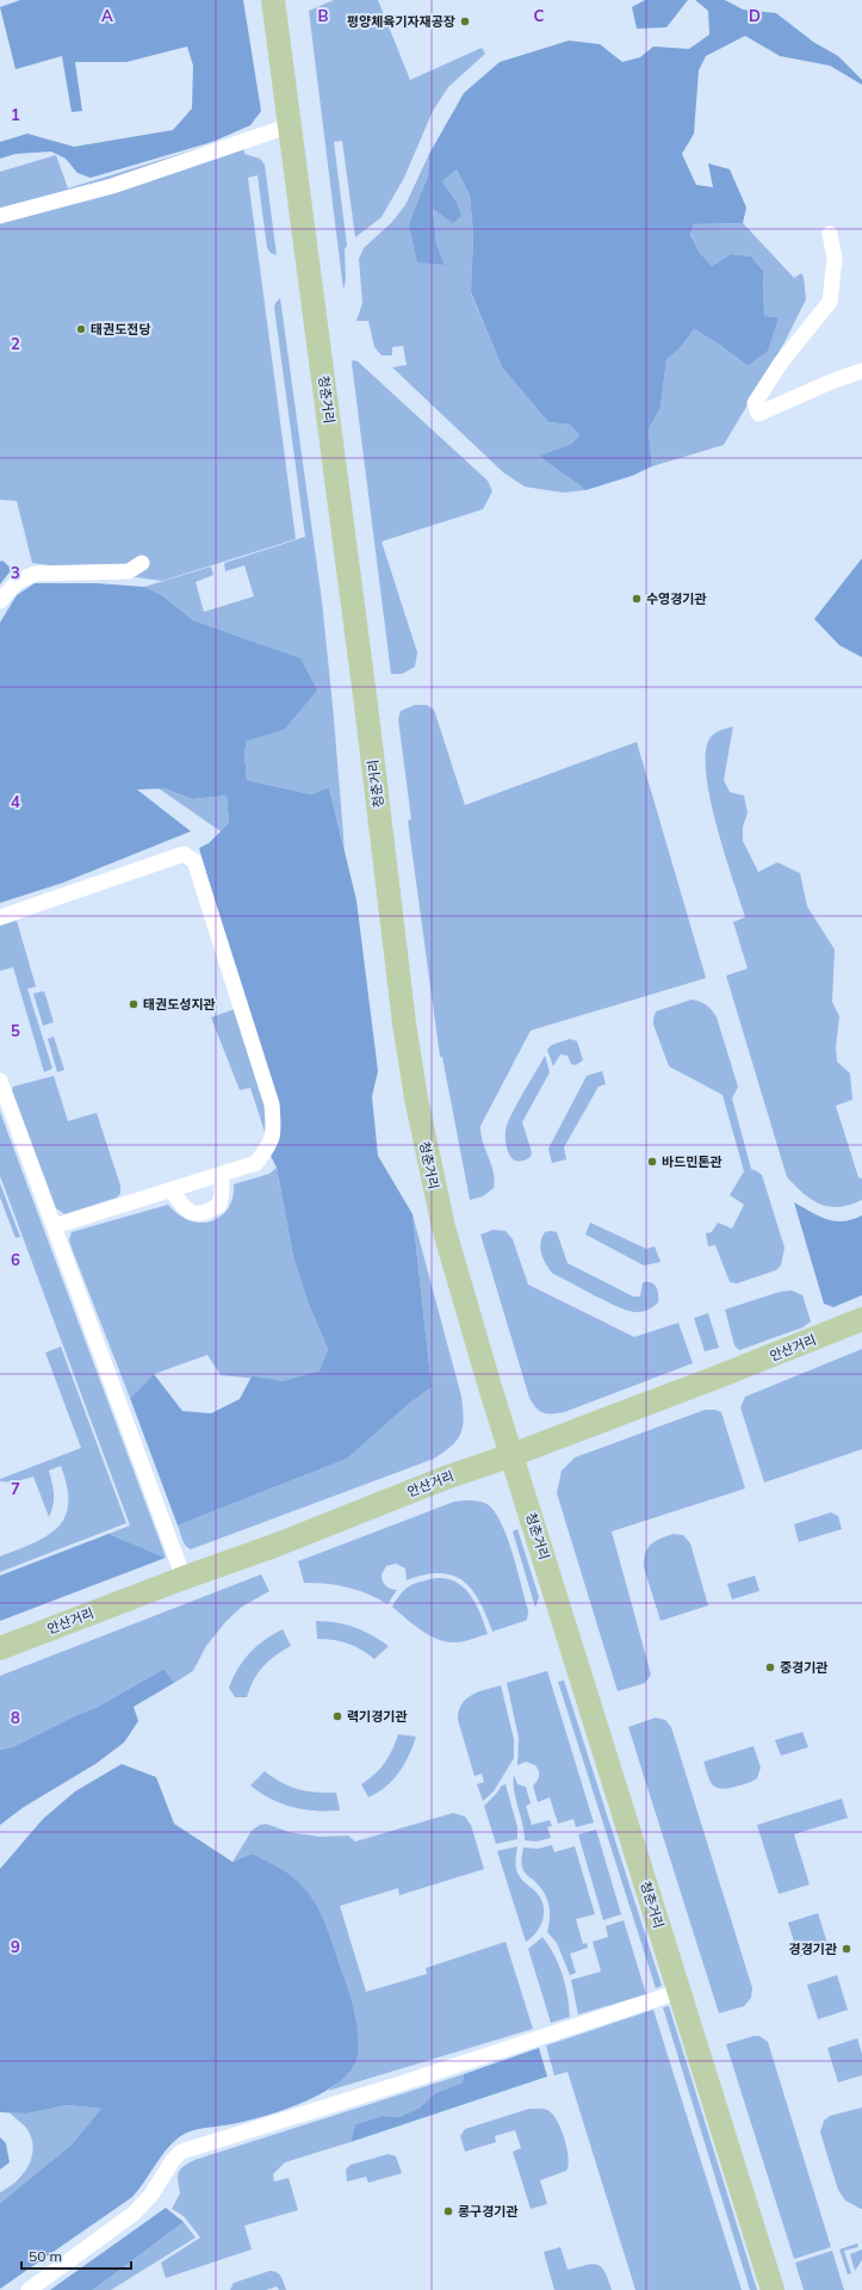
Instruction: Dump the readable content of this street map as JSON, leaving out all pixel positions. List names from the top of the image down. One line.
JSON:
{"streets":{"main road":["청춘거리","안산거리"]},"crossings":[["청춘거리","안산거리"]],"places":["평양체육기자재공장","태권도전당","수영경기관","태권도성지관","바드민톤관","중경기관","력기경기관","경경기관","롱구경기관"],"scale_bar":"50 m","grid":{"columns":["A","B","C","D"],"rows":["1","2","3","4","5","6","7","8","9"]}}
